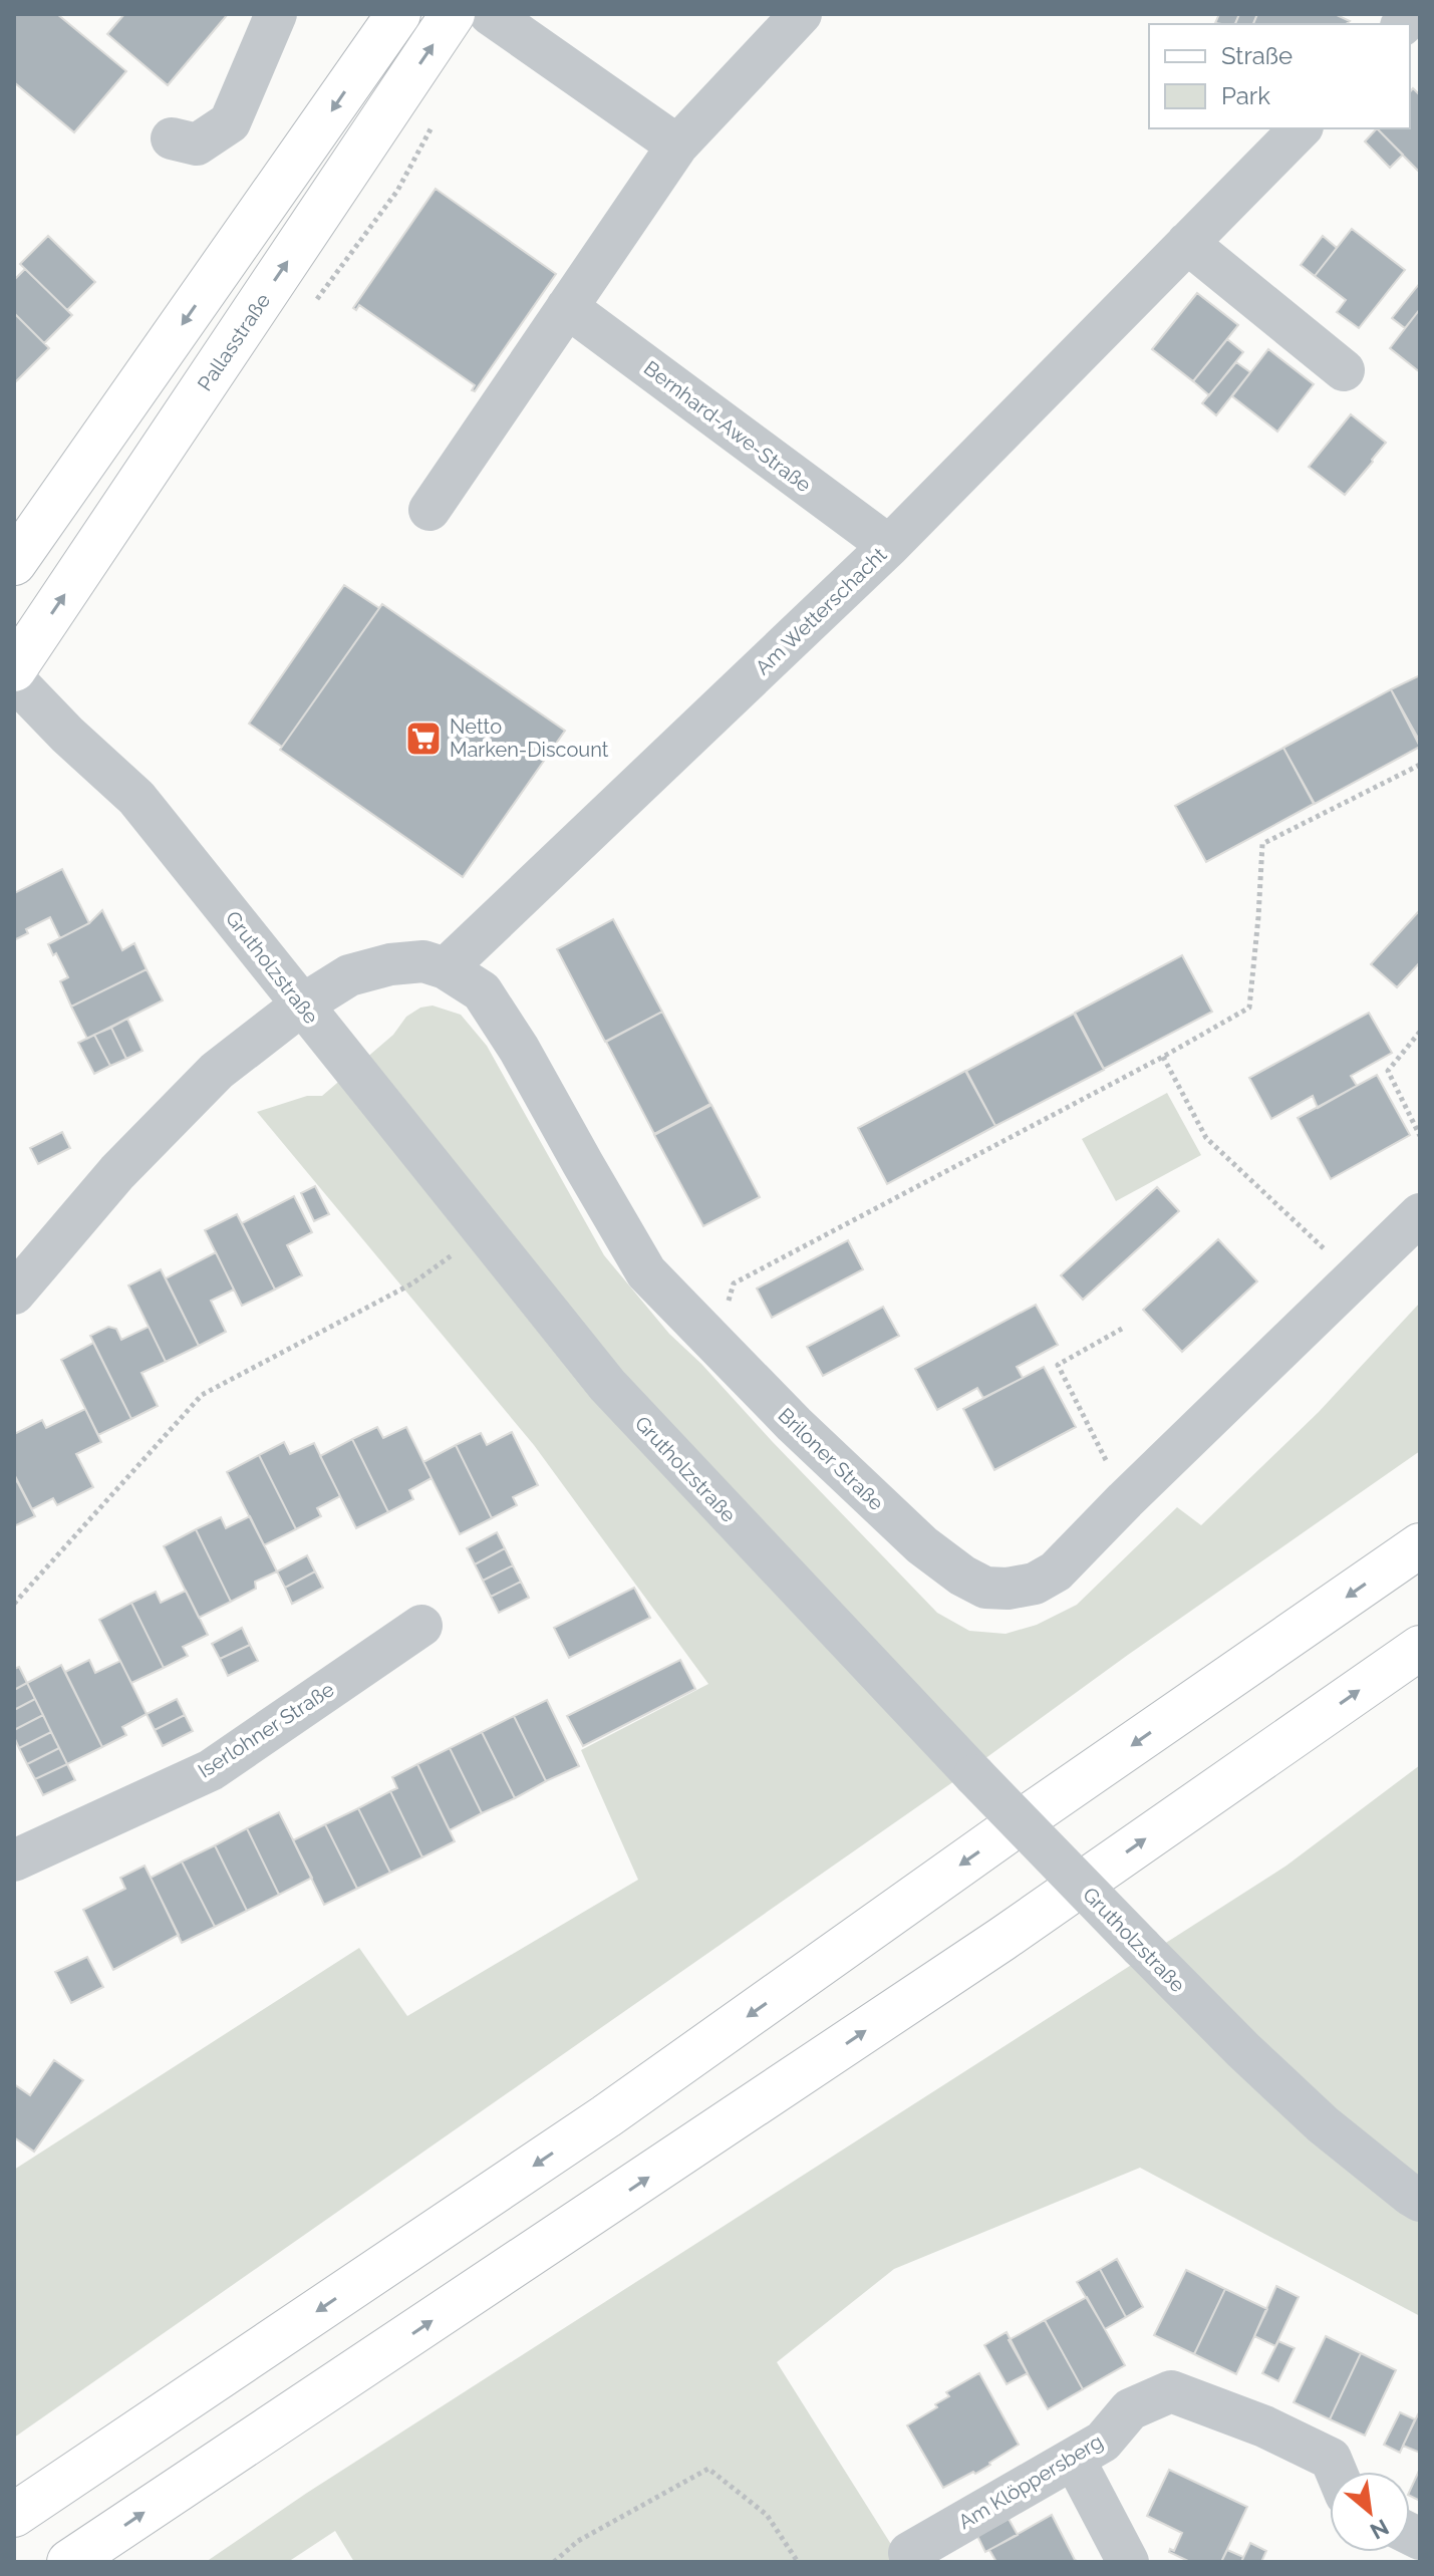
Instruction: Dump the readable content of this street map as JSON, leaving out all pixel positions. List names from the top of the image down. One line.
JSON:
{"streets":{"main road":["Pallasstraße"],"street":["Bernhard-Awe-Straße","Am Wetterschacht","Grutholzstraße","Briloner Straße","Iserlohner Straße","Am Klöppersberg"]},"crossings":[["Bernhard-Awe-Straße","Am Wetterschacht"],["Am Wetterschacht","Briloner Straße"],["Grutholzstraße","Briloner Straße"]],"places":{"supermarket":["Netto Marken-Discount"]},"legend":["Straße","Park"],"north":"bottom right"}
